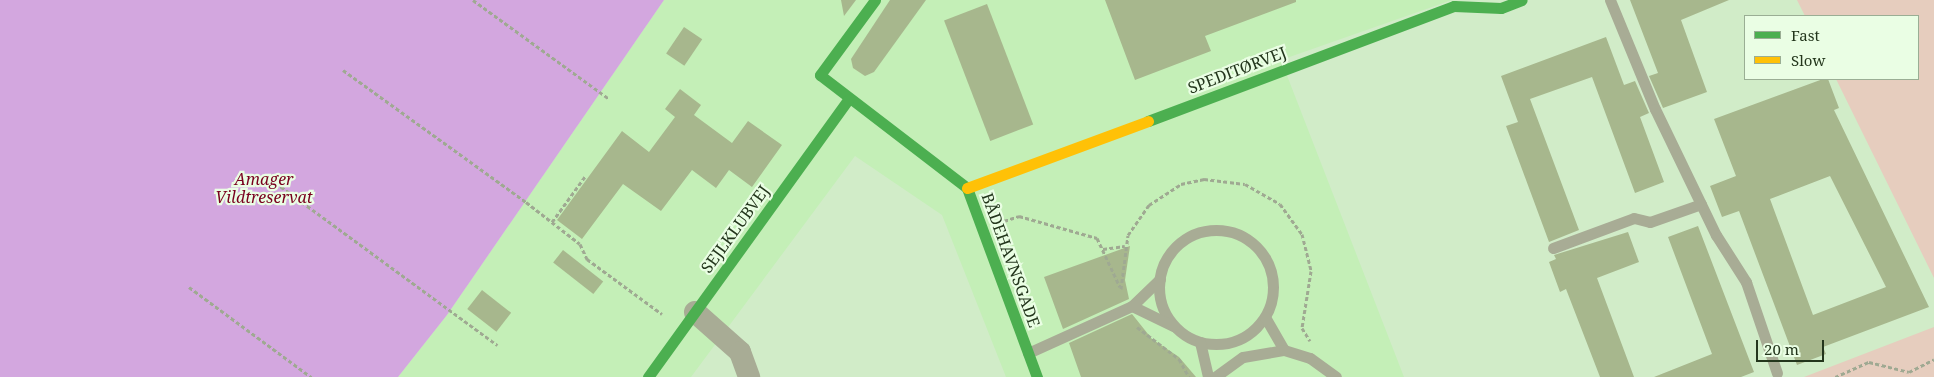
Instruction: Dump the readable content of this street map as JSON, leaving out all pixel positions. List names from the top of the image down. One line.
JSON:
{"streets":{"street":["SPEDITØRVEJ","SEJLKLUBVEJ","BÅDEHAVNSGADE"]},"crossings":[["SPEDITØRVEJ","BÅDEHAVNSGADE"],["SEJLKLUBVEJ","BÅDEHAVNSGADE"]],"parks":["Amager Vildtreservat"],"legend":["Fast","Slow"],"scale_bar":"20 m"}
